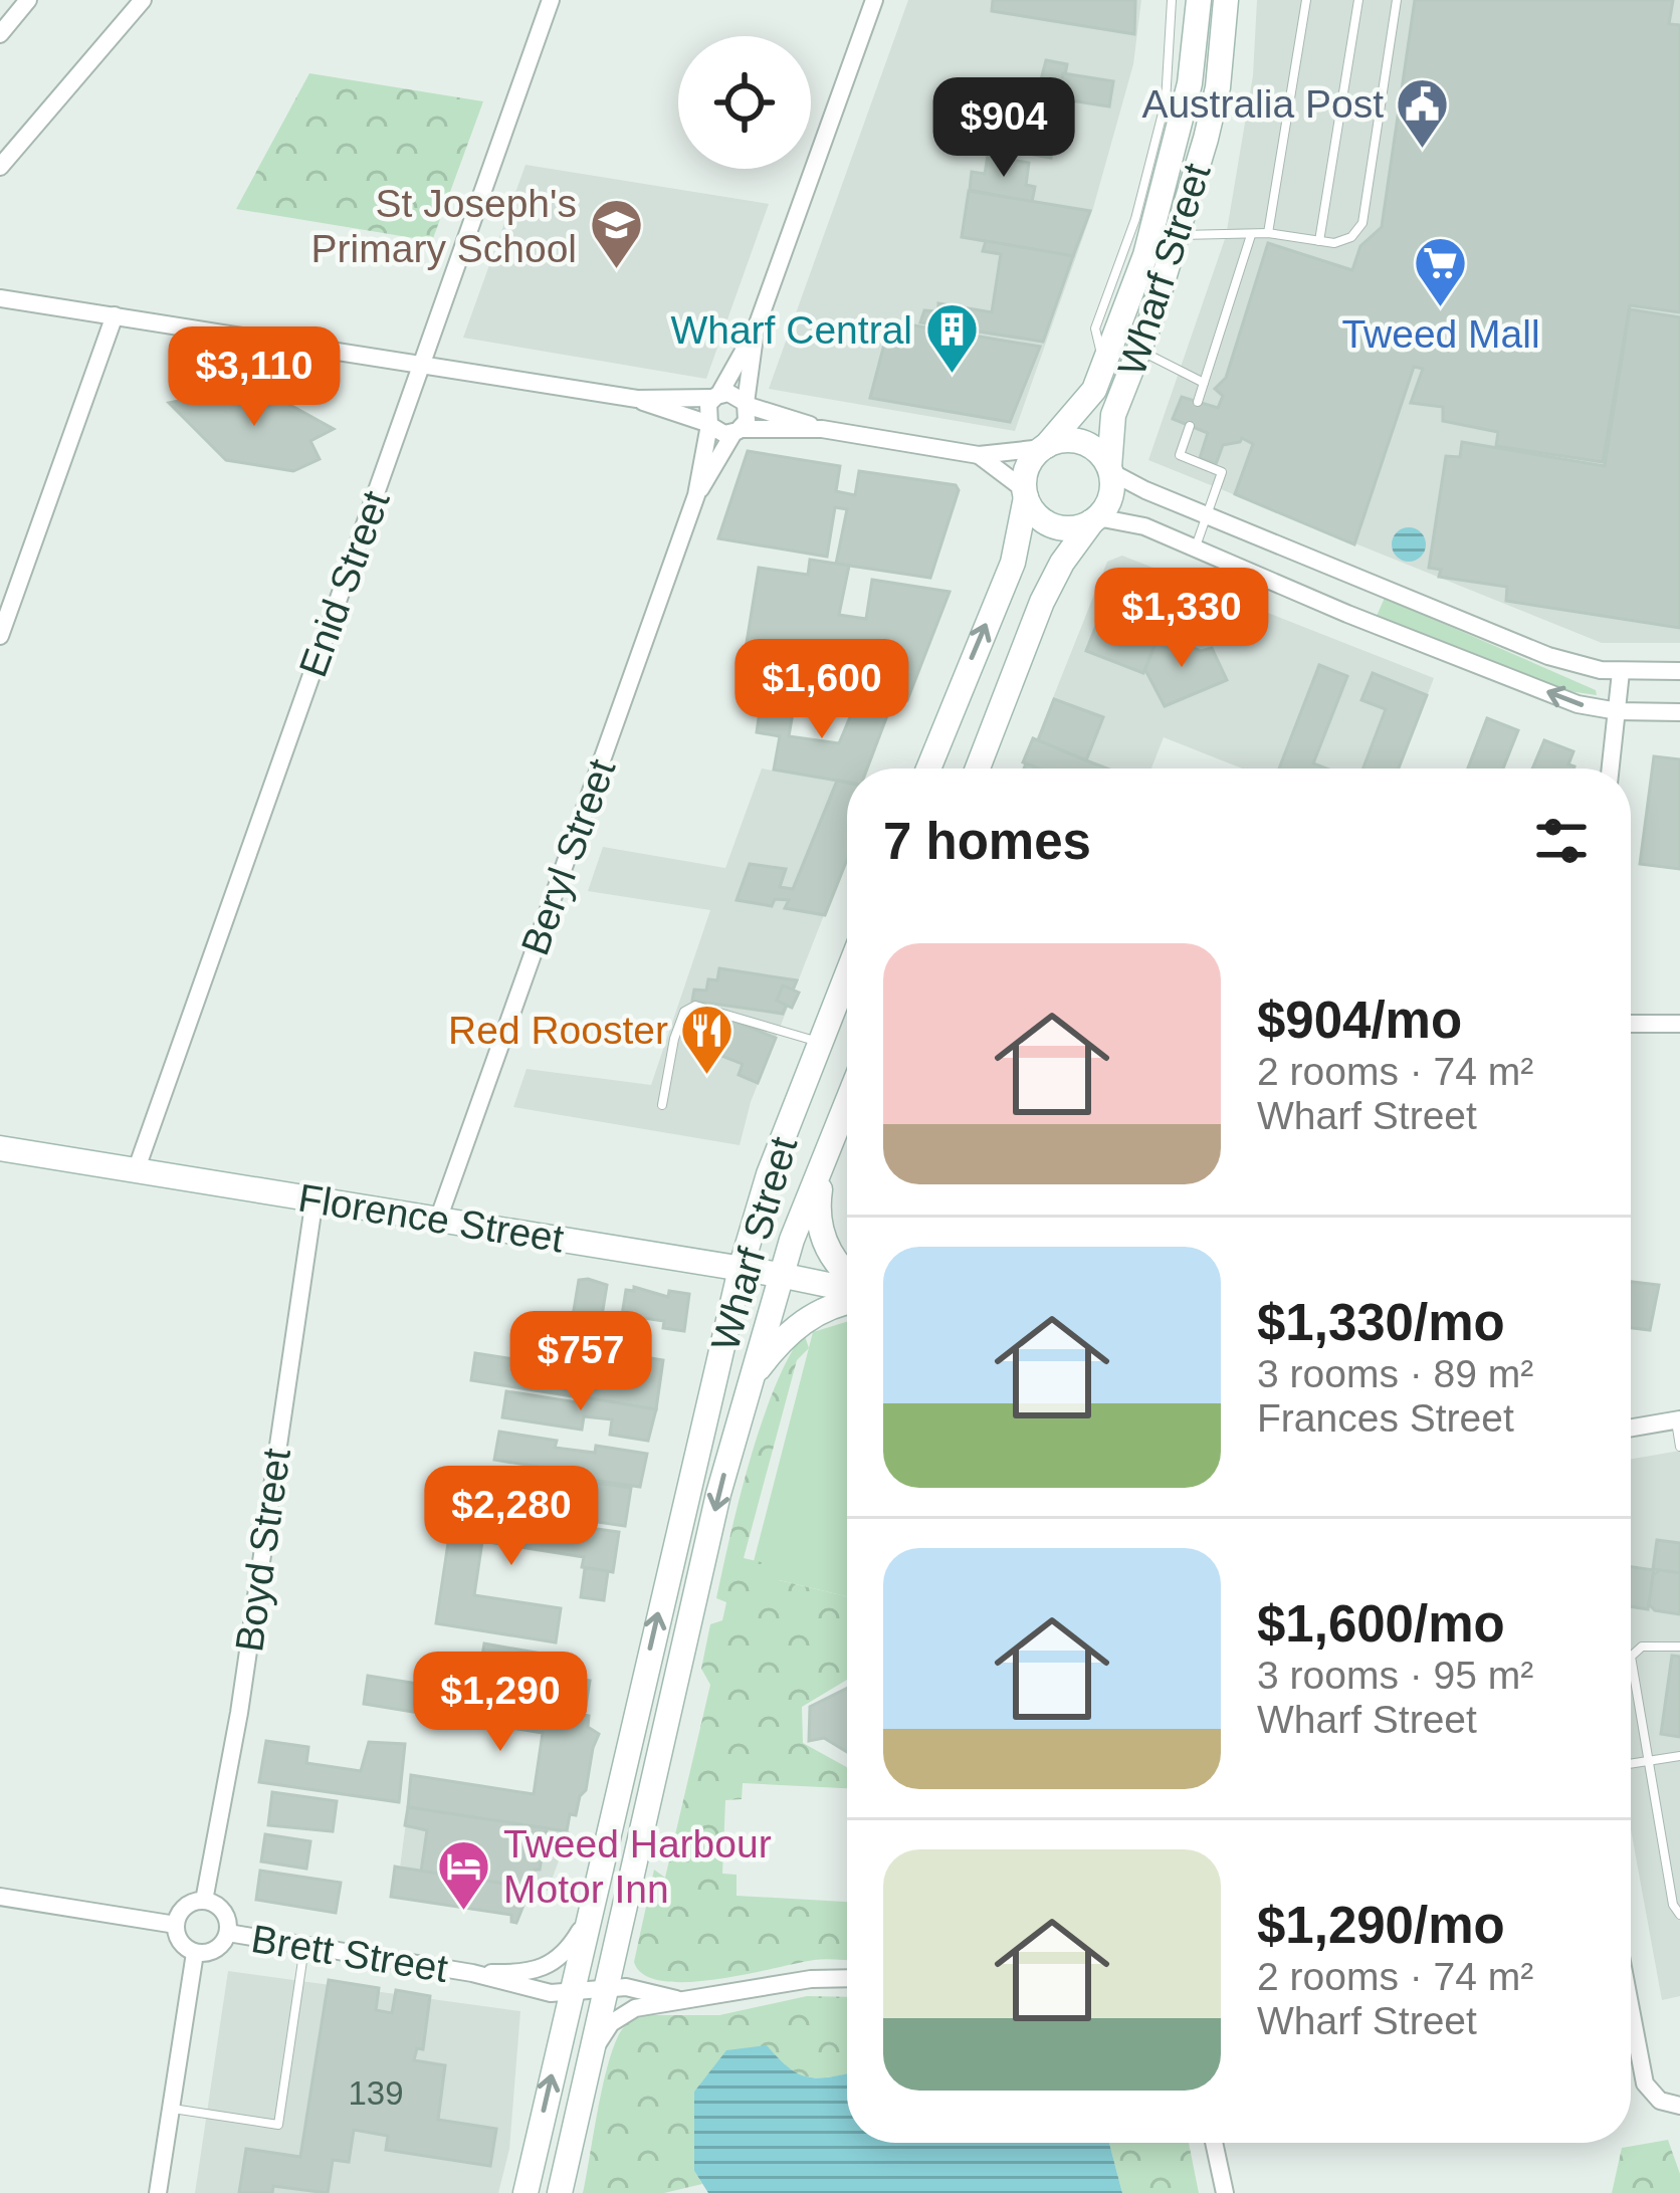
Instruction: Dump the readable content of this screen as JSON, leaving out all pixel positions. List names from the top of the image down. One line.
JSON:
{"streets":{"main road":["Wharf Street","Florence Street"],"street":["Enid Street","Beryl Street","Boyd Street","Brett Street"]},"crossings":[["Wharf Street","Florence Street"],["Wharf Street","Brett Street"],["Enid Street","Florence Street"],["Beryl Street","Florence Street"],["Florence Street","Boyd Street"],["Boyd Street","Brett Street"]],"places":{"public building":["Australia Post"],"school or university":["St Joseph's Primary School"],"supermarket":["Tweed Mall"],"building":["Wharf Central"],"restaurant":["Red Rooster"],"hotel":["Tweed Harbour Motor Inn"]},"house_numbers":["139"],"page":{"price":["$904","$3,110","$1,330","$1,600","$757","$2,280","$1,290"],"heading":"7 homes","list":[{"name":"$904/mo","note":"2 rooms · 74 m² · Wharf Street"},{"name":"$1,330/mo","note":"3 rooms · 89 m² · Frances Street"},{"name":"$1,600/mo","note":"3 rooms · 95 m² · Wharf Street"},{"name":"$1,290/mo","note":"2 rooms · 74 m² · Wharf Street"}]}}
